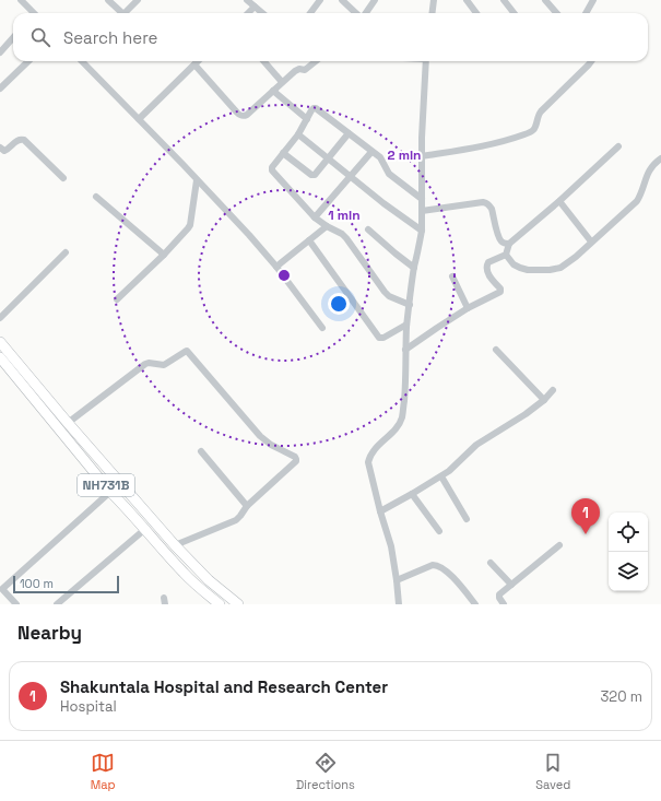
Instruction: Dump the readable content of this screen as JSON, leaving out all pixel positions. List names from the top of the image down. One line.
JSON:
{"streets":{"highway":["NH731B"]},"scale_bar":"100 m","page":{"search":"Search here","pins":"1","scale":"100 m","heading":"Nearby","list":[{"mark":"1","name":"Shakuntala Hospital and Research Center","note":"Hospital","value":"320 m"}],"nav":["Map","Directions","Saved"]},"rings":["2 min","1 min"]}
